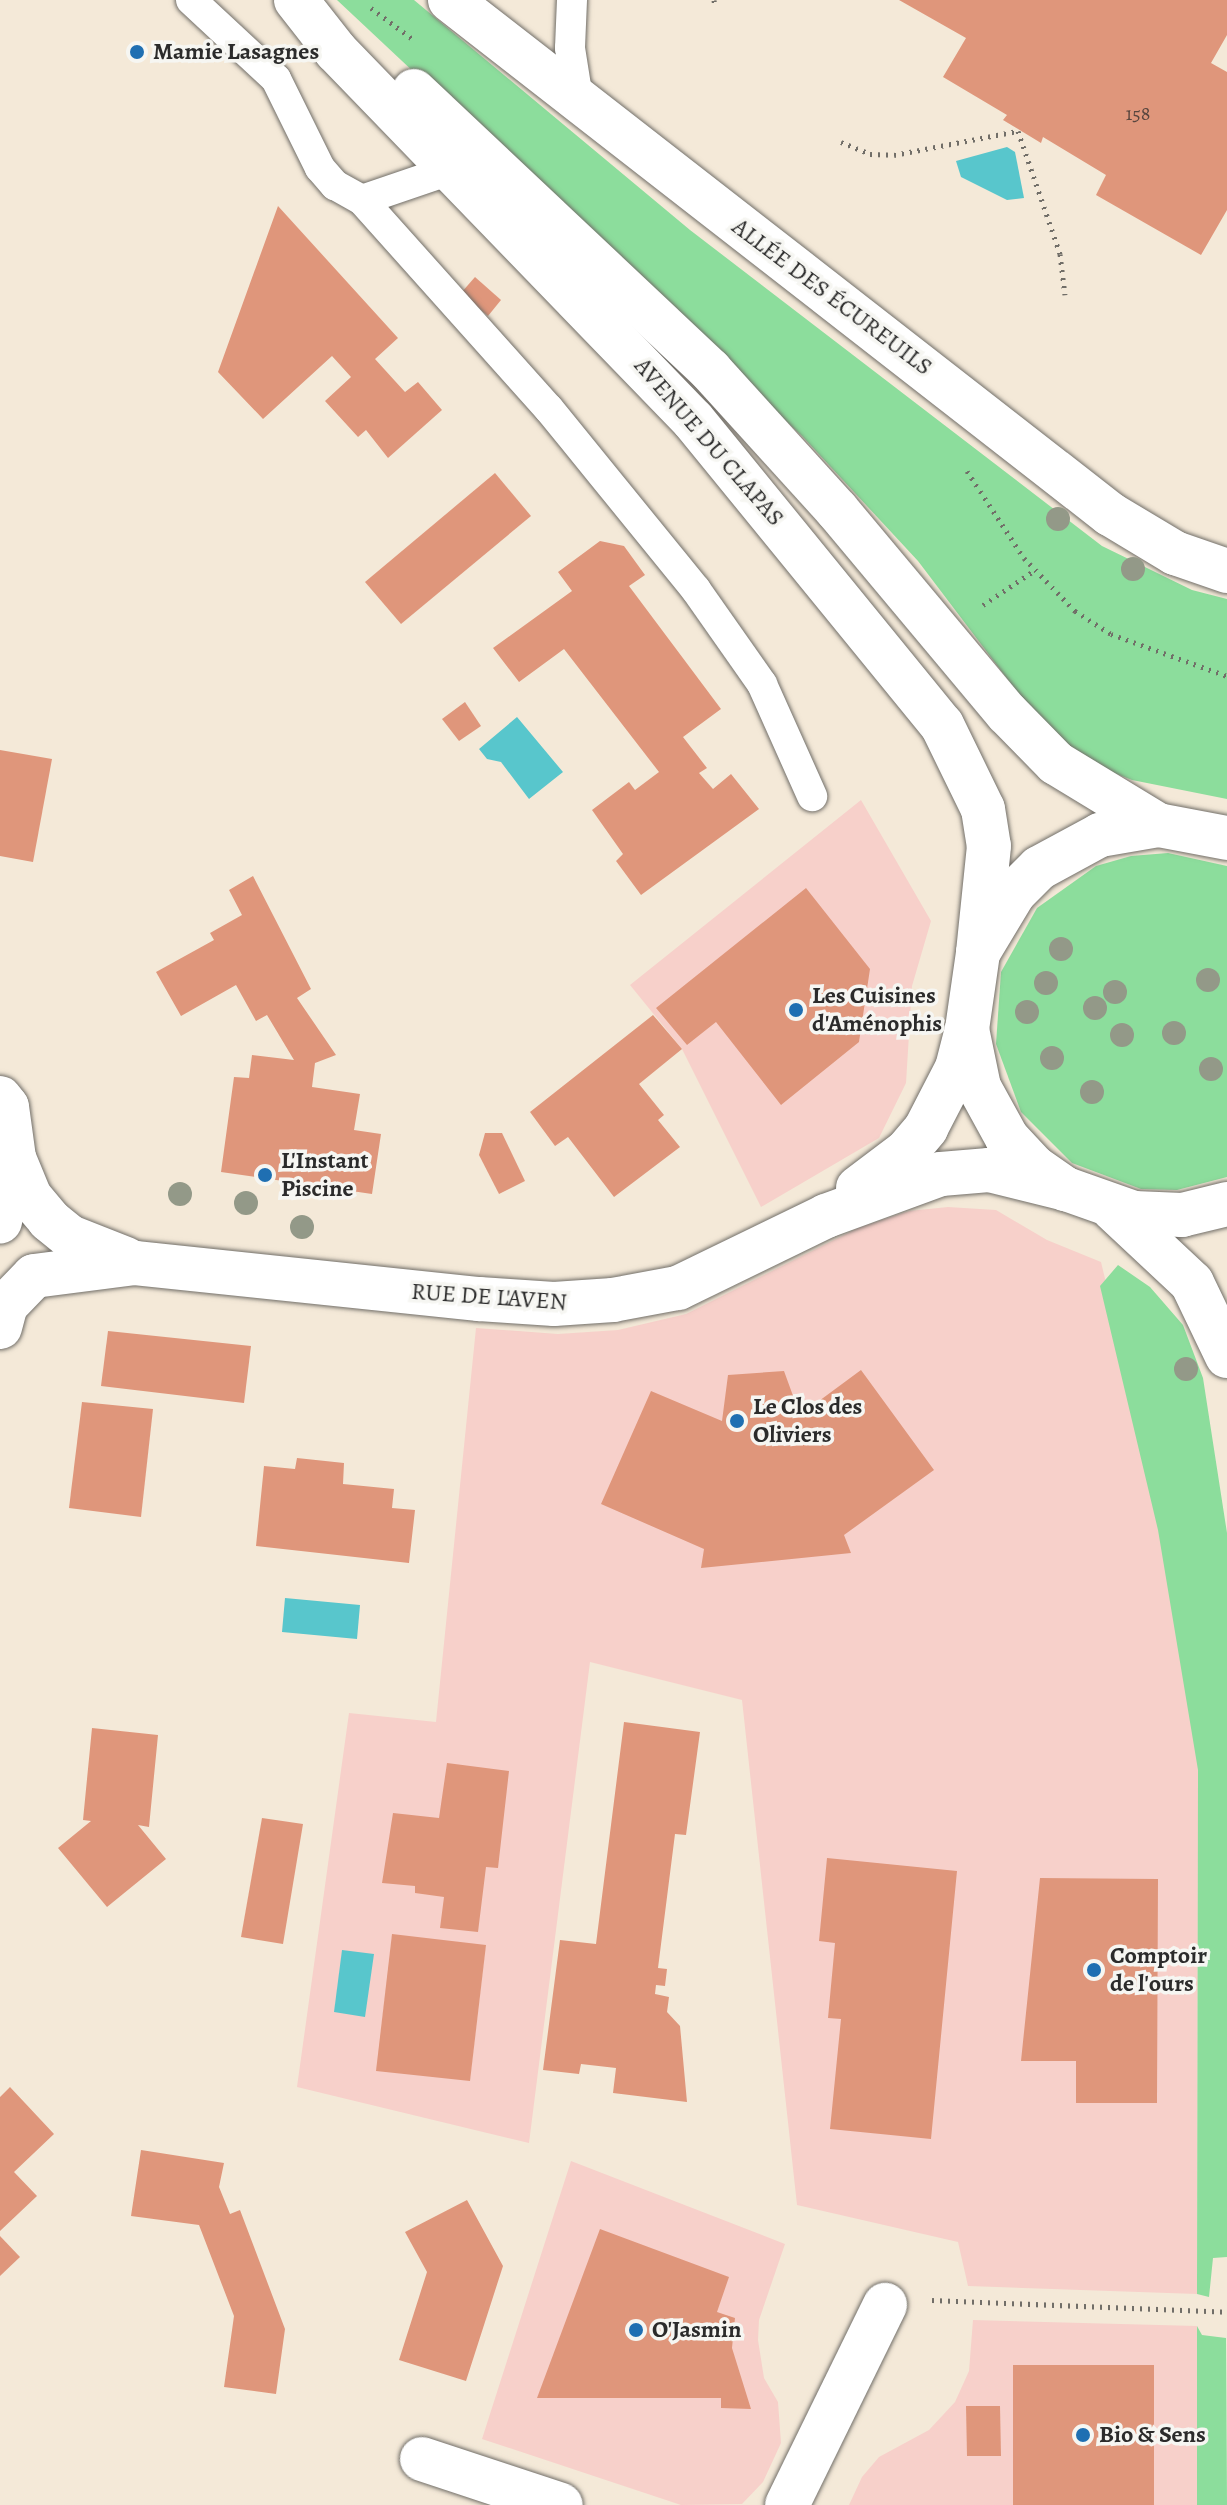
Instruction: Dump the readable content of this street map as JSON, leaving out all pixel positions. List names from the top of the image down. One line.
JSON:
{"streets":{"main road":["ALLÉE DES ÉCUREUILS","AVENUE DU CLAPAS","RUE DE L'AVEN"]},"crossings":[["AVENUE DU CLAPAS","RUE DE L'AVEN"]],"places":["Mamie Lasagnes","Les Cuisines d'Aménophis","L'Instant Piscine","Le Clos des Oliviers","Comptoir de l'ours","O'Jasmin","Bio & Sens"],"house_numbers":["158"]}
